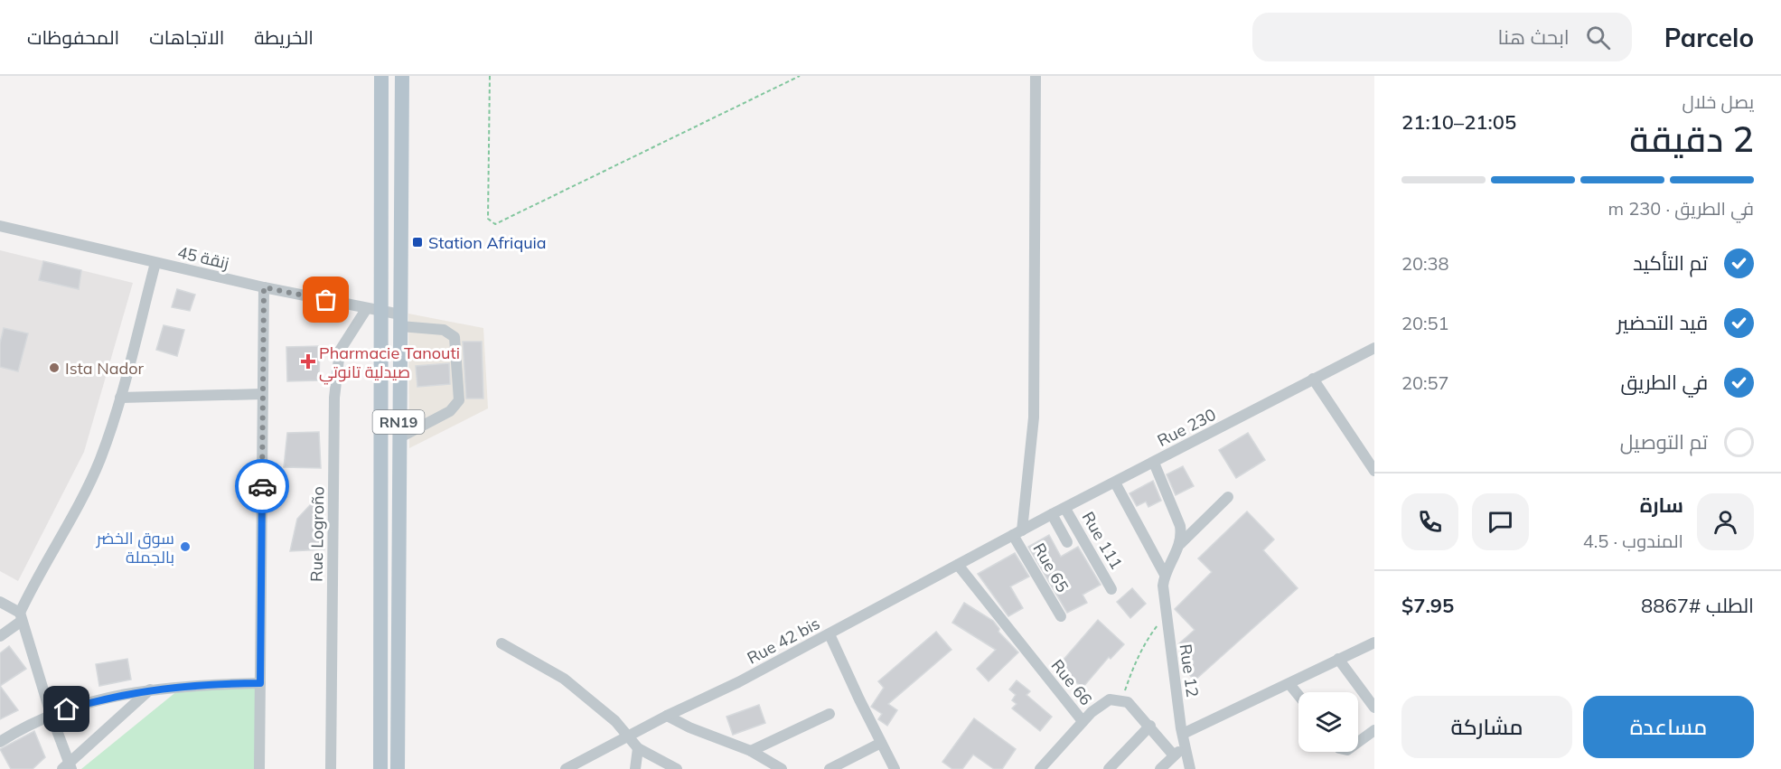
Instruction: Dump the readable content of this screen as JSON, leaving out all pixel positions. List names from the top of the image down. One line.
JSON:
{"streets":{"main road":["RN19"],"street":["زنقة 45","Rue 230","Rue Logroño","Rue 111","Rue 65","Rue 42 bis","Rue 12","Rue 66"]},"crossings":[["زنقة 45","RN19"],["زنقة 45","Rue Logroño"],["RN19","Rue Logroño"],["Rue 230","Rue 111"],["Rue 230","Rue 65"],["Rue 230","Rue 42 bis"],["Rue 65","Rue 42 bis"],["Rue 42 bis","Rue 66"]],"places":{"transit":["Station Afriquia"],"health":["Pharmacie Tanouti صيدلية تانوتي"],"other":["Ista Nador","سوق الخضر بالجملة"]},"page":{"header":"Parcelo","search":"ابحث هنا","nav":["الخريطة","الاتجاهات","المحفوظات"],"heading":["2 دقيقة","يصل خلال","21:05–21:10"],"panel":["سارة","المندوب · 4.5","الطلب #8867","$7.95"],"bar":"في الطريق · 230 m","list":[["تم التأكيد","20:38"],["قيد التحضير","20:51"],["في الطريق","20:57"],"تم التوصيل"],"buttons":["مساعدة","مشاركة"]}}
